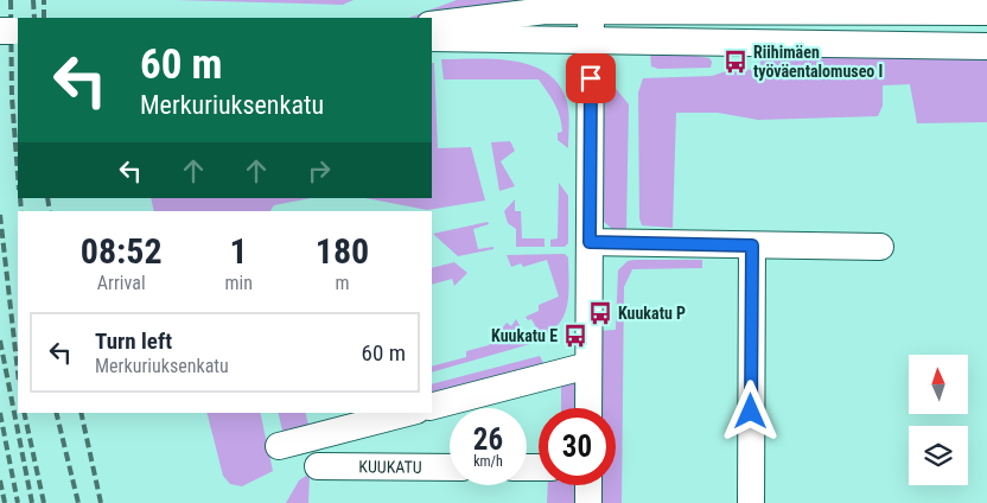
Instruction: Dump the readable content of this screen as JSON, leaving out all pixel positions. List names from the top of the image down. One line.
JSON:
{"streets":{"street":["KUUKATU"]},"places":{"bus stop":["Riihimäen työväentalomuseo I","Kuukatu P","Kuukatu E"]},"north":"top","page":{"turn":["60 m","Merkuriuksenkatu"],"eta":["08:52","Arrival","1","min","180","m"],"list":[{"name":"Turn left","note":"Merkuriuksenkatu","value":"60 m"}],"speed":"26 km/h","limit":"30"}}
